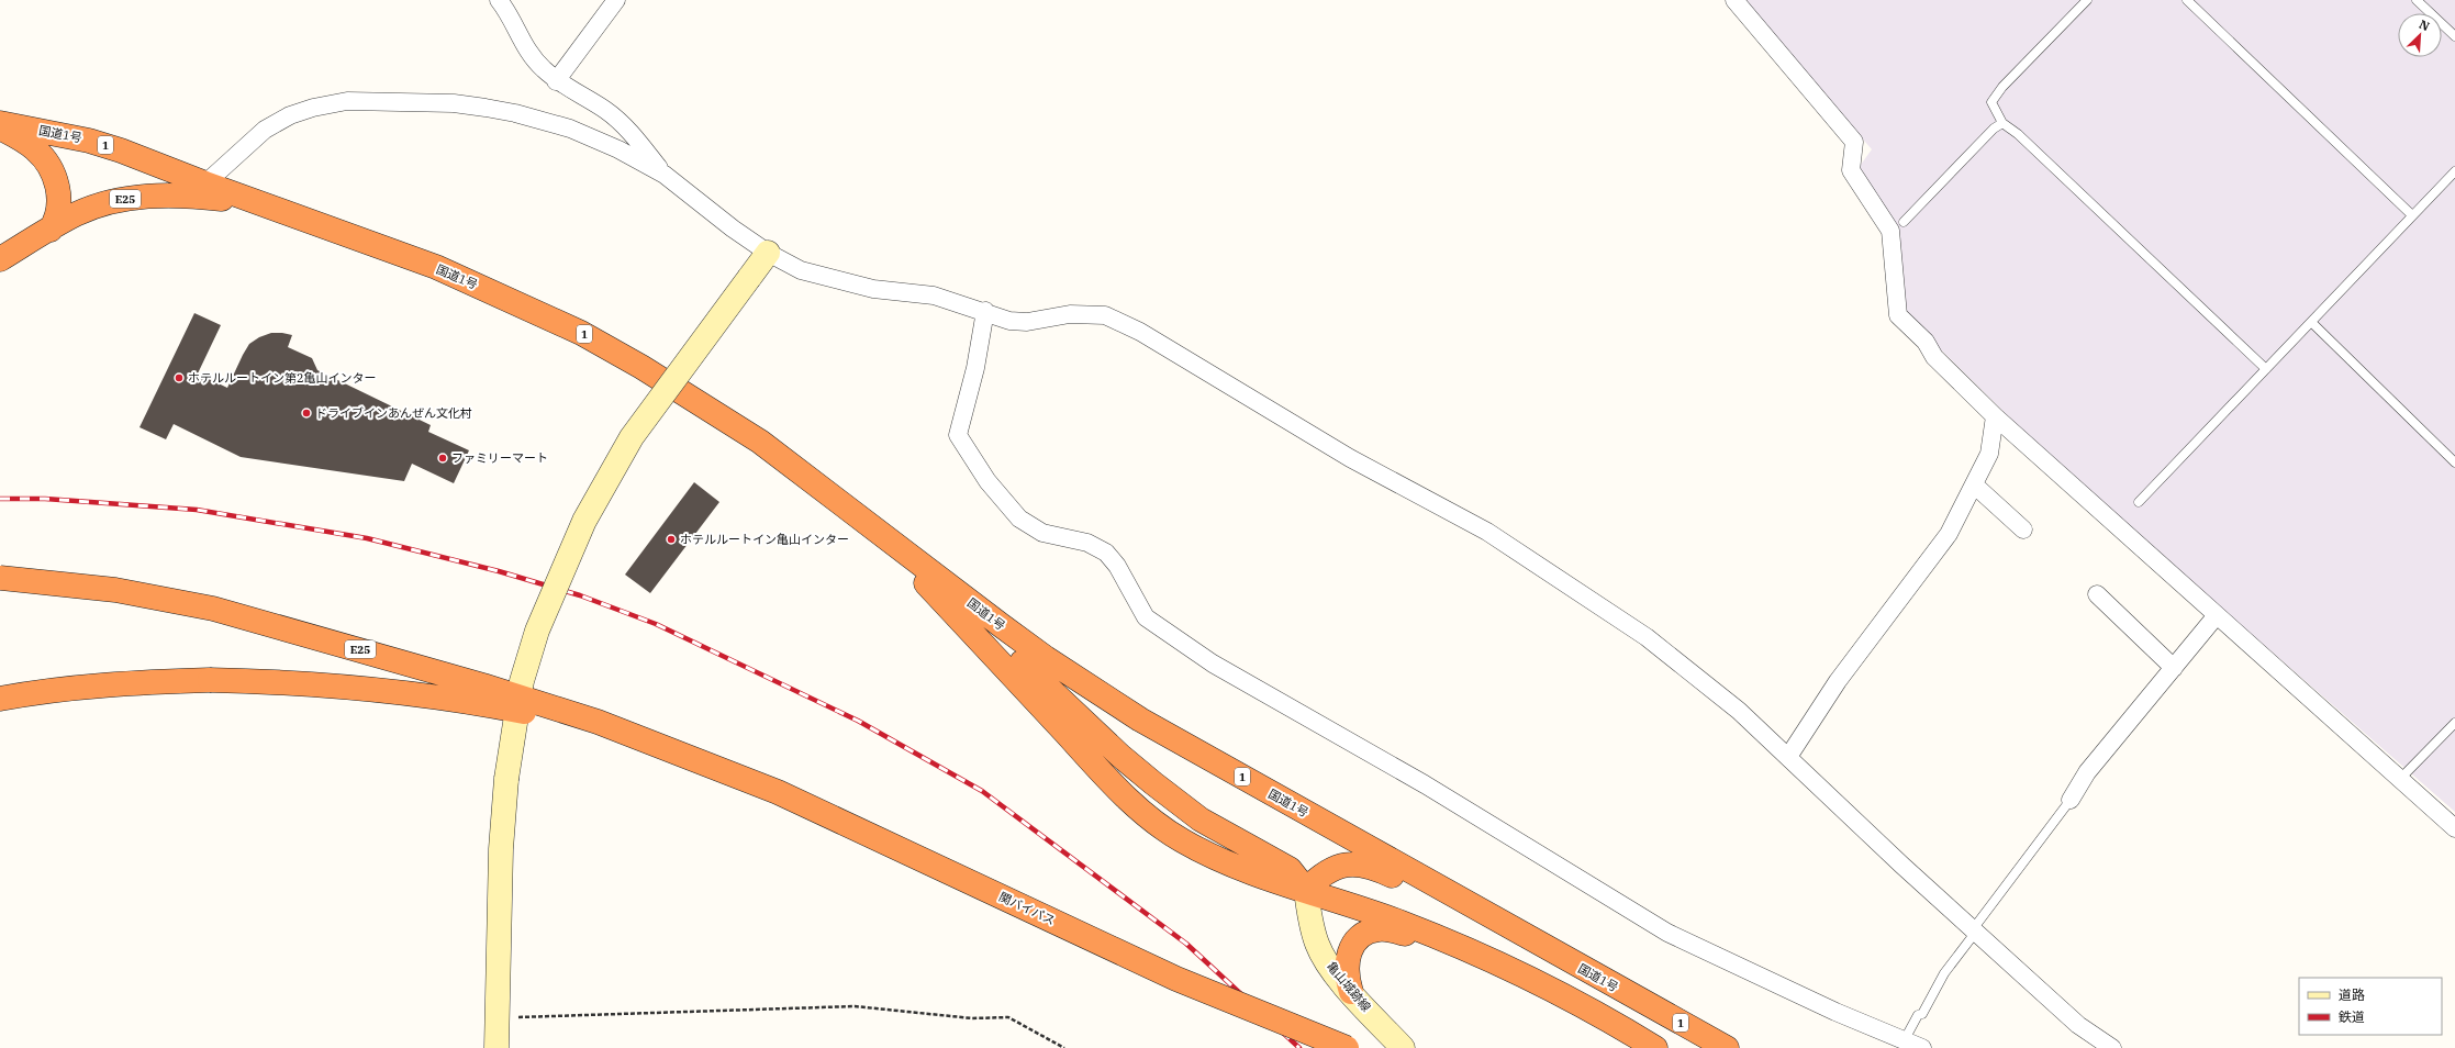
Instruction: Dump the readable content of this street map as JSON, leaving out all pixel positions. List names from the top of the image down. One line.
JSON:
{"streets":{"highway":["国道1号","1","E25","関バイパス"],"street":["亀山城跡線"]},"crossings":[["国道1号","E25"],["国道1号","亀山城跡線"],["E25","関バイパス"]],"places":["ホテルルートイン第2亀山インター","ドライブインあんぜん文化村","ファミリーマート","ホテルルートイン亀山インター"],"legend":["道路","鉄道"],"north":"top right"}
